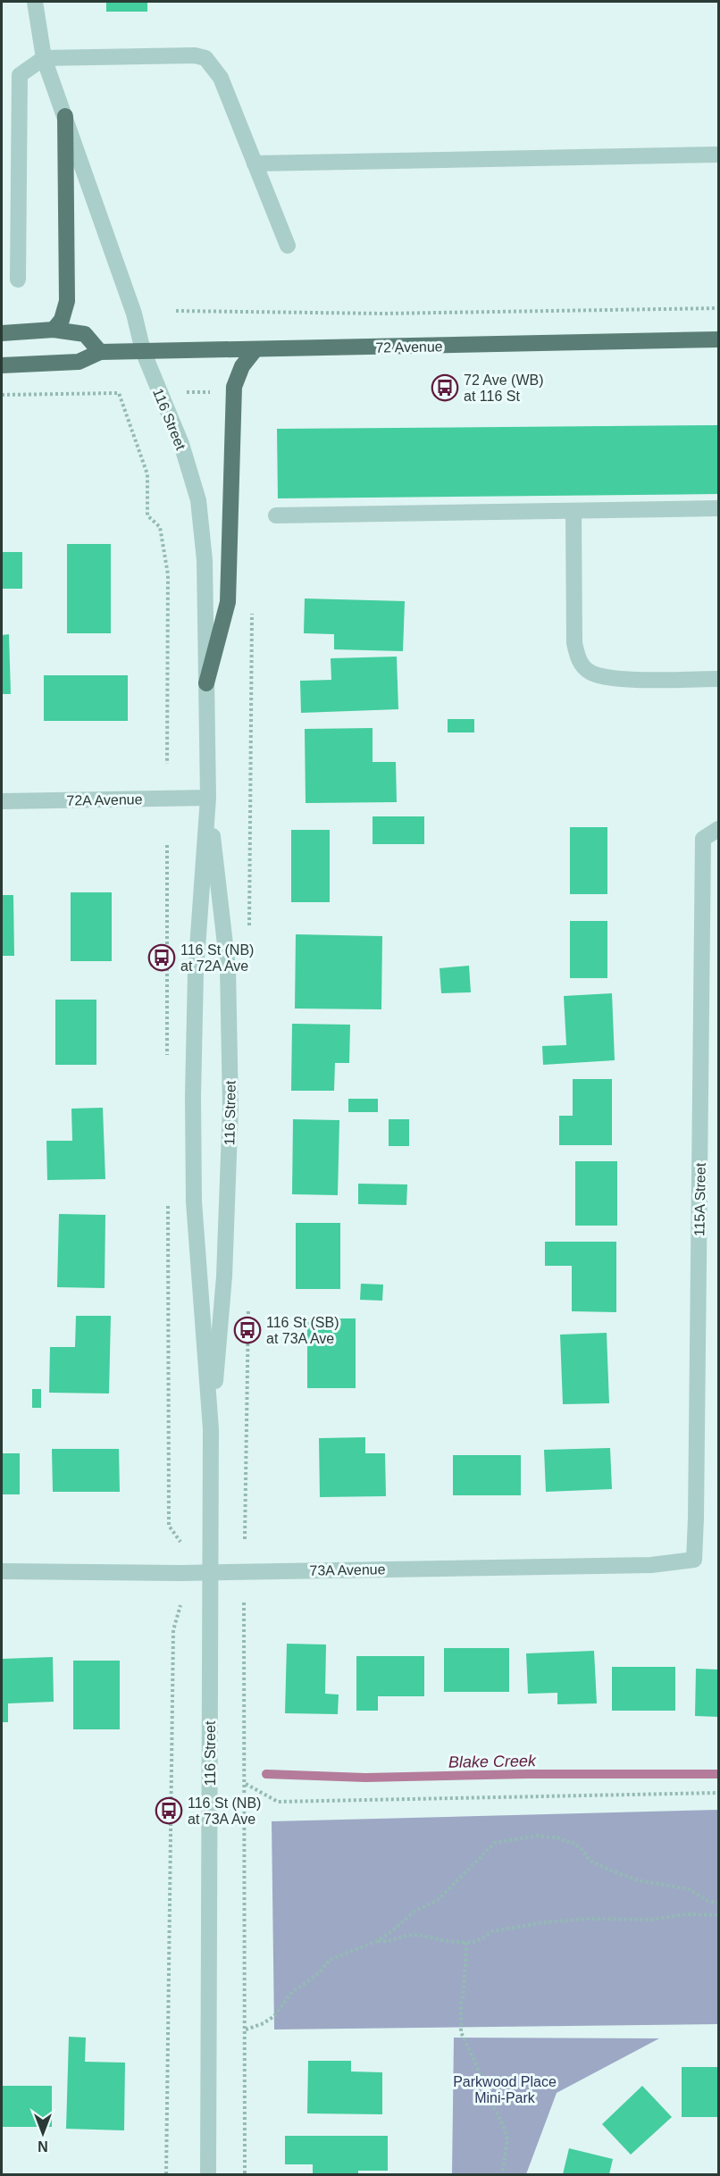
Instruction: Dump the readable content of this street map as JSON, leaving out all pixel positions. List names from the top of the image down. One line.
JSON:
{"streets":{"main road":["72 Avenue"],"street":["116 Street","72A Avenue","115A Street","73A Avenue"]},"crossings":[["72 Avenue","116 Street"],["116 Street","72A Avenue"],["116 Street","73A Avenue"],["115A Street","73A Avenue"]],"water":["Blake Creek"],"parks":["Parkwood Place Mini-Park"],"places":{"bus stop":["72 Ave (WB) at 116 St","116 St (NB) at 72A Ave","116 St (SB) at 73A Ave","116 St (NB) at 73A Ave"]},"north":"bottom"}
